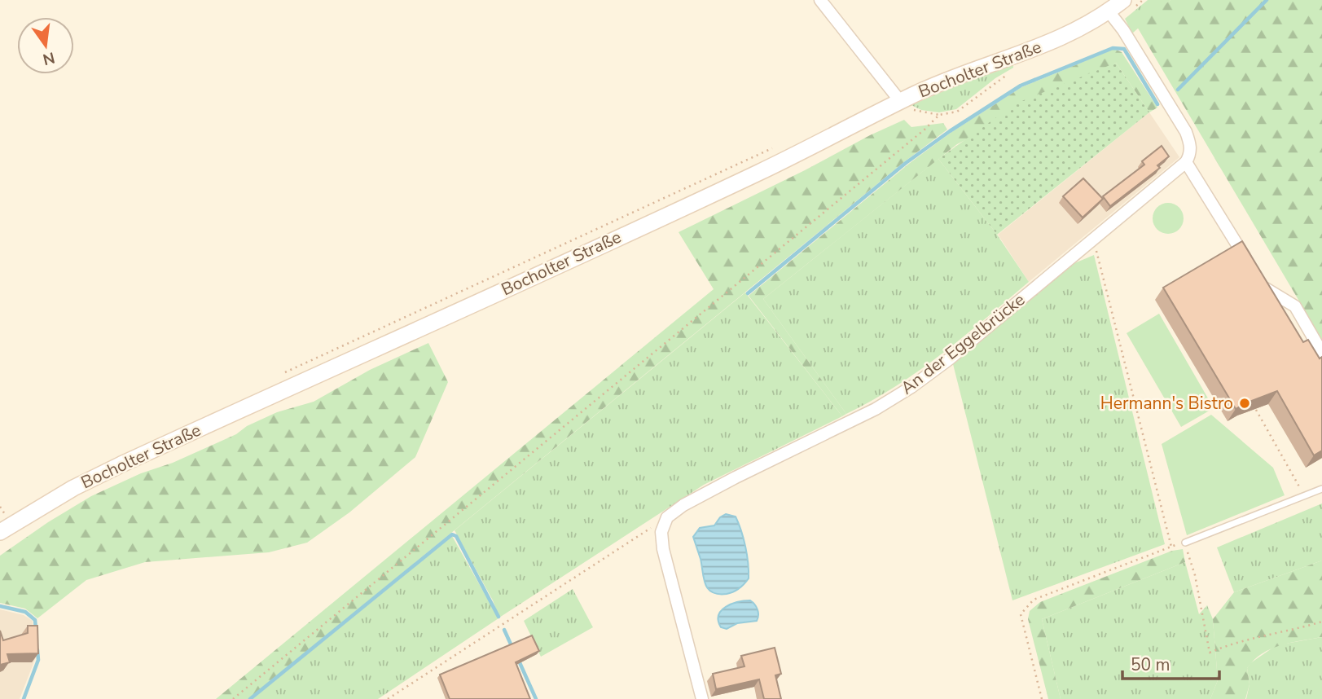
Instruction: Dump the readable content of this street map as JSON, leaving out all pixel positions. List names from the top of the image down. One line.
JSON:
{"streets":{"main road":["Bocholter Straße"],"street":["An der Eggelbrücke"]},"places":["Hermann's Bistro"],"scale_bar":"50 m","north":"bottom"}
